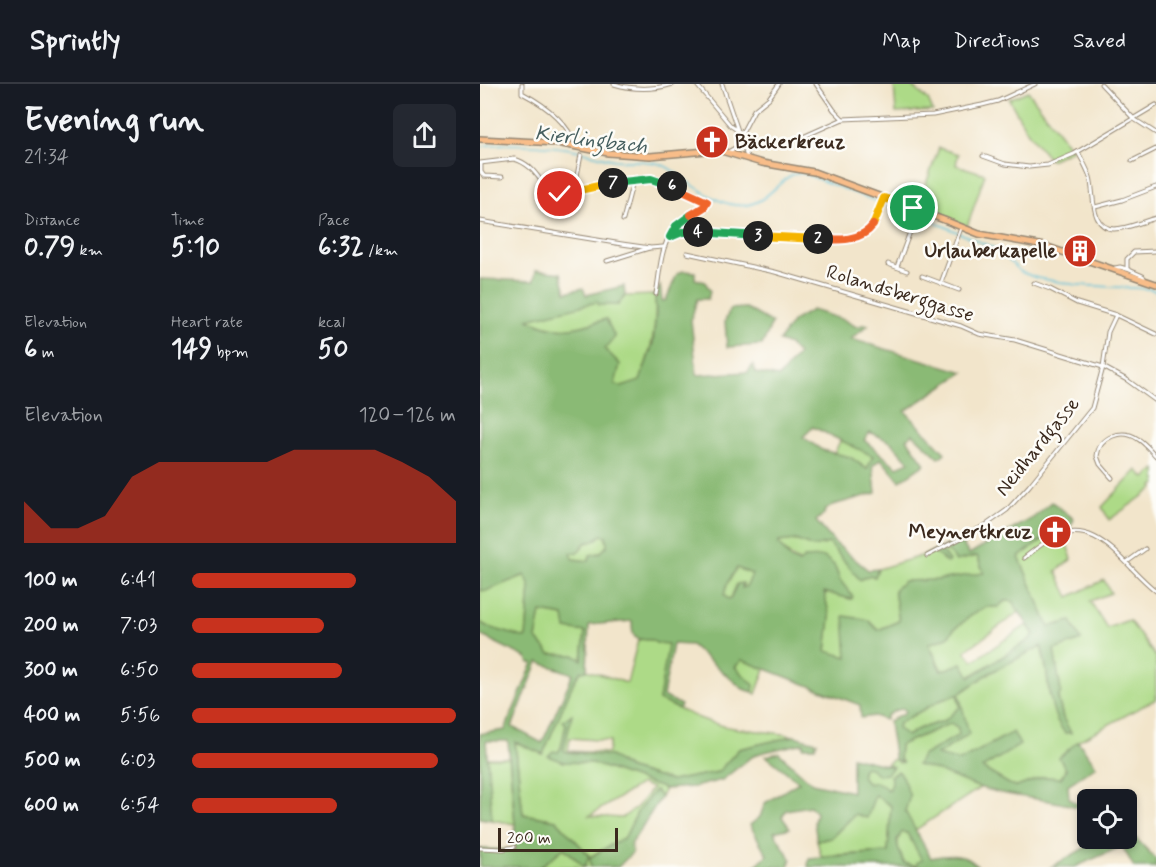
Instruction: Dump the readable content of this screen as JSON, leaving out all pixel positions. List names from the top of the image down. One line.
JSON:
{"streets":{"street":["Rolandsberggasse","Neidhardgasse"]},"crossings":[["Rolandsberggasse","Neidhardgasse"]],"water":["Kierlingbach"],"places":{"church":["Bäckerkreuz","Meynertkreuz"],"building":["Urlauberkapelle"]},"scale_bar":"200 m","page":{"header":"Sprintly","nav":["Map","Directions","Saved"],"heading":["Evening run","21:34"],"pins":["7","6","4","3","2"],"stats":[["Distance","0.79 km"],["Time","5:10"],["Pace","6:32 /km"],["Elevation","6 m"],["Heart rate","149 bpm"],["kcal","50"]],"chart":["Elevation","120–126 m"],"list":[{"name":"100 m","note":"6:41"},{"name":"200 m","note":"7:03"},{"name":"300 m","note":"6:50"},{"name":"400 m","note":"5:56"},{"name":"500 m","note":"6:03"},{"name":"600 m","note":"6:54"}],"scale":"200 m"}}
